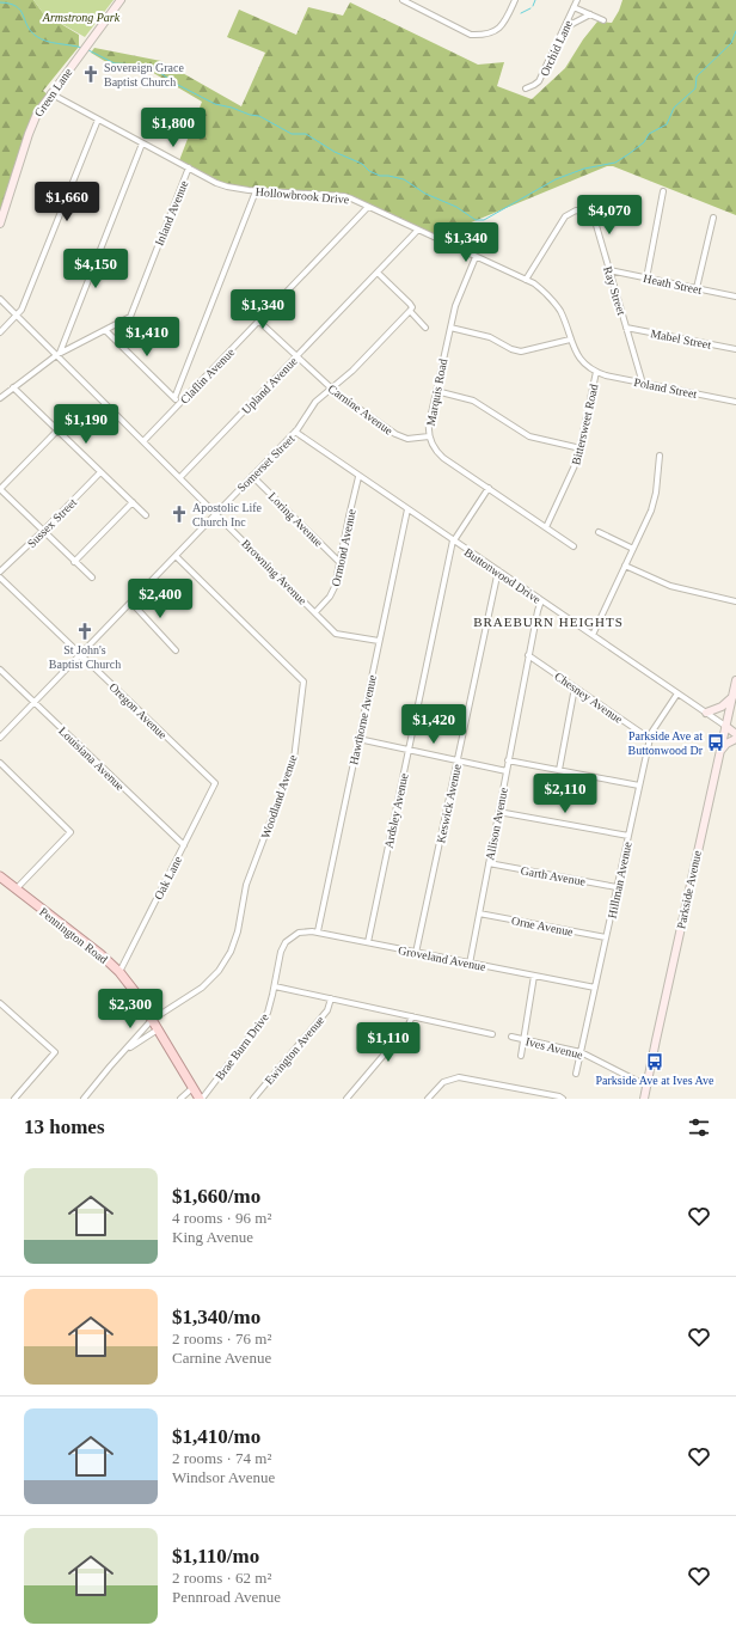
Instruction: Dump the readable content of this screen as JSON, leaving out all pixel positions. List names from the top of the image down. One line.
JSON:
{"streets":{"main road":["Green Lane","Buttonwood Drive","Parkside Avenue","Pennington Road"],"street":["Orchid Lane","Hollowbrook Drive","Inland Avenue","Heath Street","Ray Street","Mabel Street","Claflin Avenue","Upland Avenue","Poland Street","Marquis Road","Carnine Avenue","Bittersweet Road","Somerset Street","Loring Avenue","Sussex Street","Ormond Avenue","Browning Avenue","Chesney Avenue","Oregon Avenue","Hawthorne Avenue","Louisiana Avenue","Woodland Avenue","Keswick Avenue","Ardsley Avenue","Allison Avenue","Garth Avenue","Oak Lane","Hillman Avenue","Orne Avenue","Groveland Avenue","Brae Burn Drive","Ives Avenue","Ewington Avenue"]},"crossings":[["Green Lane","Hollowbrook Drive"],["Hollowbrook Drive","Inland Avenue"],["Hollowbrook Drive","Ray Street"],["Hollowbrook Drive","Claflin Avenue"],["Hollowbrook Drive","Upland Avenue"],["Hollowbrook Drive","Poland Street"],["Hollowbrook Drive","Marquis Road"],["Hollowbrook Drive","Bittersweet Road"],["Inland Avenue","Browning Avenue"],["Heath Street","Ray Street"],["Ray Street","Mabel Street"],["Ray Street","Poland Street"],["Claflin Avenue","Carnine Avenue"],["Claflin Avenue","Browning Avenue"],["Upland Avenue","Carnine Avenue"],["Upland Avenue","Browning Avenue"],["Poland Street","Bittersweet Road"],["Marquis Road","Carnine Avenue"],["Marquis Road","Bittersweet Road"],["Carnine Avenue","Somerset Street"],["Somerset Street","Loring Avenue"],["Somerset Street","Browning Avenue"],["Somerset Street","Buttonwood Drive"],["Somerset Street","Oregon Avenue"],["Somerset Street","Louisiana Avenue"],["Somerset Street","Woodland Avenue"],["Loring Avenue","Ormond Avenue"],["Ormond Avenue","Browning Avenue"],["Ormond Avenue","Buttonwood Drive"],["Browning Avenue","Hawthorne Avenue"],["Buttonwood Drive","Hawthorne Avenue"],["Buttonwood Drive","Keswick Avenue"],["Buttonwood Drive","Ardsley Avenue"],["Buttonwood Drive","Allison Avenue"],["Buttonwood Drive","Hillman Avenue"],["Buttonwood Drive","Parkside Avenue"],["Chesney Avenue","Allison Avenue"],["Chesney Avenue","Hillman Avenue"],["Oregon Avenue","Oak Lane"],["Hawthorne Avenue","Groveland Avenue"],["Louisiana Avenue","Oak Lane"],["Woodland Avenue","Pennington Road"],["Keswick Avenue","Groveland Avenue"],["Ardsley Avenue","Groveland Avenue"],["Allison Avenue","Garth Avenue"],["Allison Avenue","Orne Avenue"],["Allison Avenue","Groveland Avenue"],["Garth Avenue","Hillman Avenue"],["Oak Lane","Pennington Road"],["Hillman Avenue","Orne Avenue"],["Hillman Avenue","Groveland Avenue"],["Hillman Avenue","Ives Avenue"],["Parkside Avenue","Ives Avenue"],["Pennington Road","Brae Burn Drive"],["Groveland Avenue","Brae Burn Drive"]],"districts":["BRAEBURN HEIGHTS"],"parks":["Armstrong Park"],"places":{"church":["Sovereign Grace Baptist Church","Apostolic Life Church Inc","St John's Baptist Church"],"bus stop":["Parkside Ave at Buttonwood Dr","Parkside Ave at Ives Ave"]},"page":{"price":["$1,800","$1,660","$4,070","$1,340","$4,150","$1,340","$1,410","$1,190","$2,400","$1,420","$2,110","$2,300","$1,110"],"heading":"13 homes","list":[{"name":"$1,660/mo","note":"4 rooms · 96 m² · King Avenue"},{"name":"$1,340/mo","note":"2 rooms · 76 m² · Carnine Avenue"},{"name":"$1,410/mo","note":"2 rooms · 74 m² · Windsor Avenue"},{"name":"$1,110/mo","note":"2 rooms · 62 m² · Pennroad Avenue"}]}}
